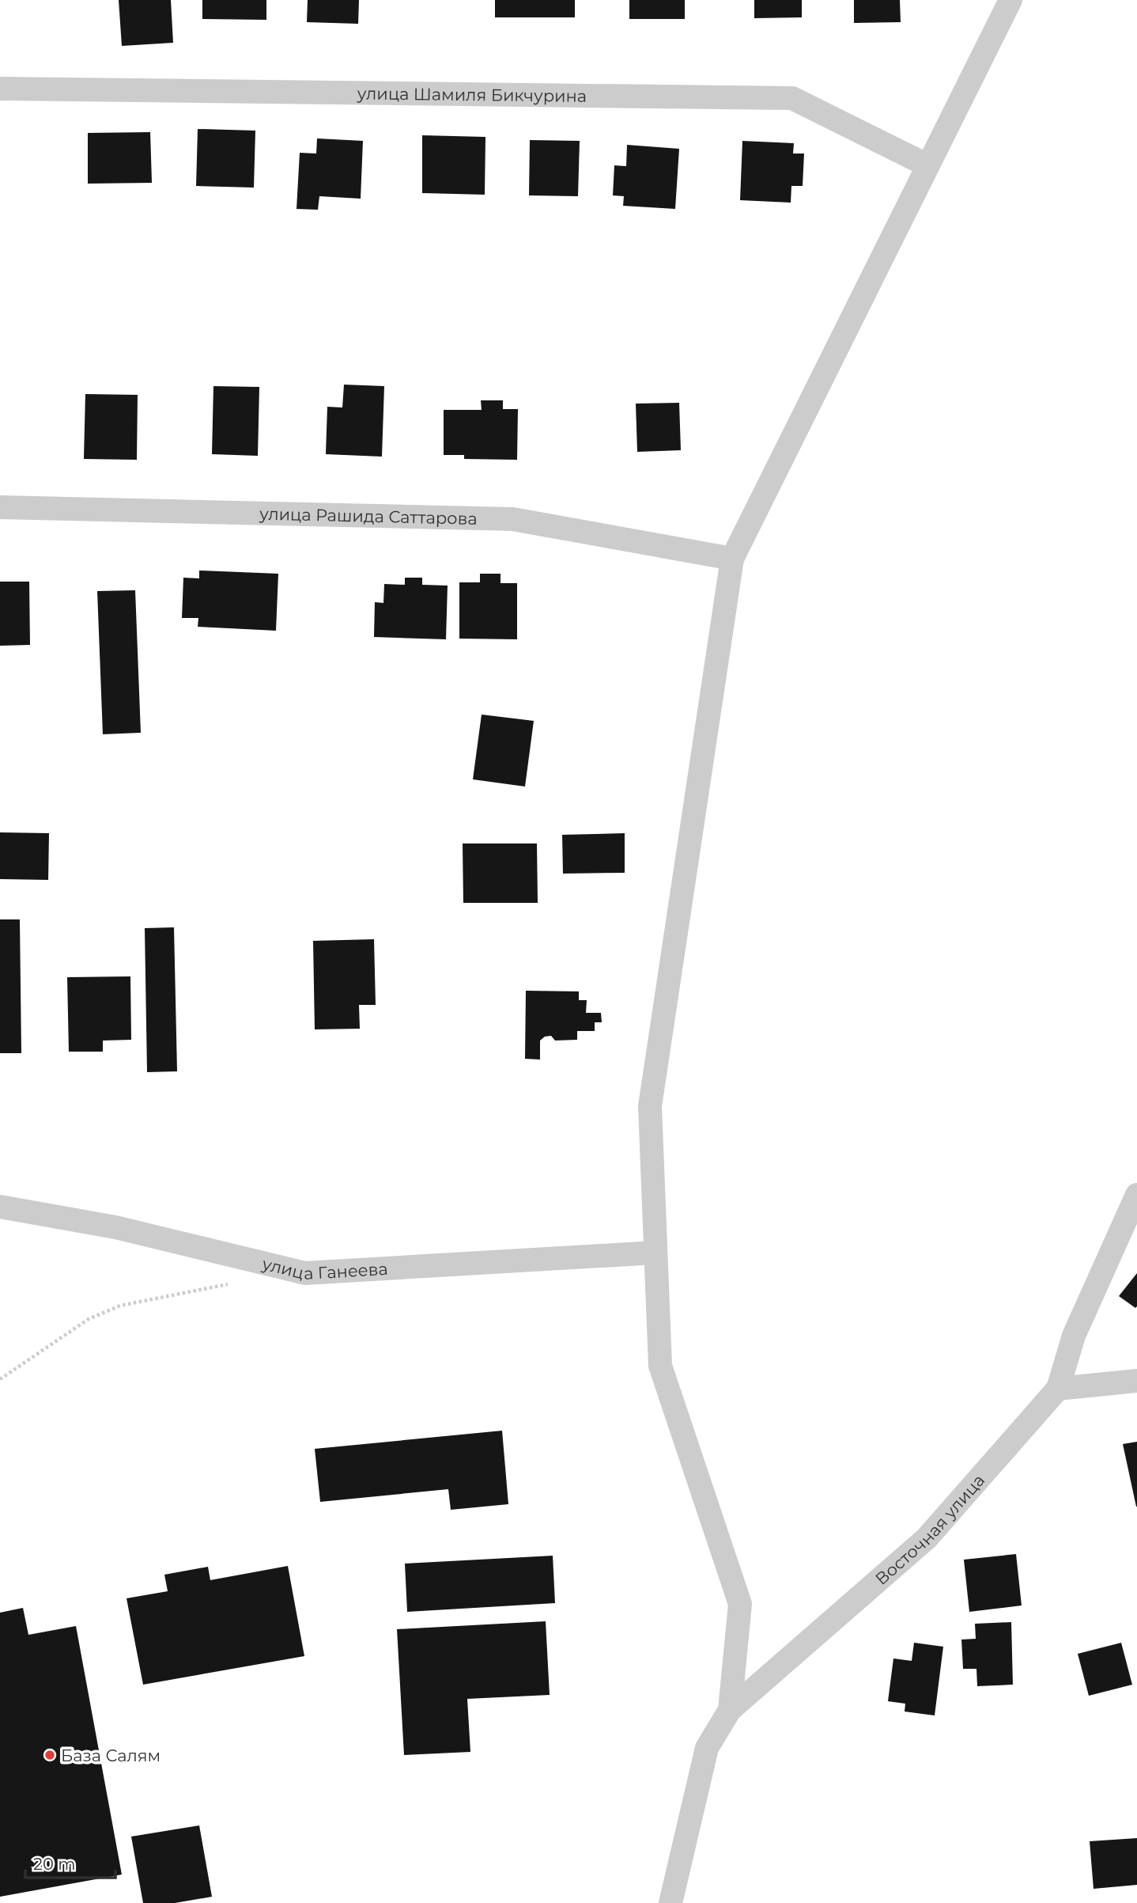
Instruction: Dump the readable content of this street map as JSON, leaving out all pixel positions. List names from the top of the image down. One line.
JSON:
{"streets":{"street":["улица Шамиля Бикчурина","улица Рашида Саттарова","улица Ганеева","Восточная улица"]},"places":["База Салям"],"scale_bar":"20 m"}
